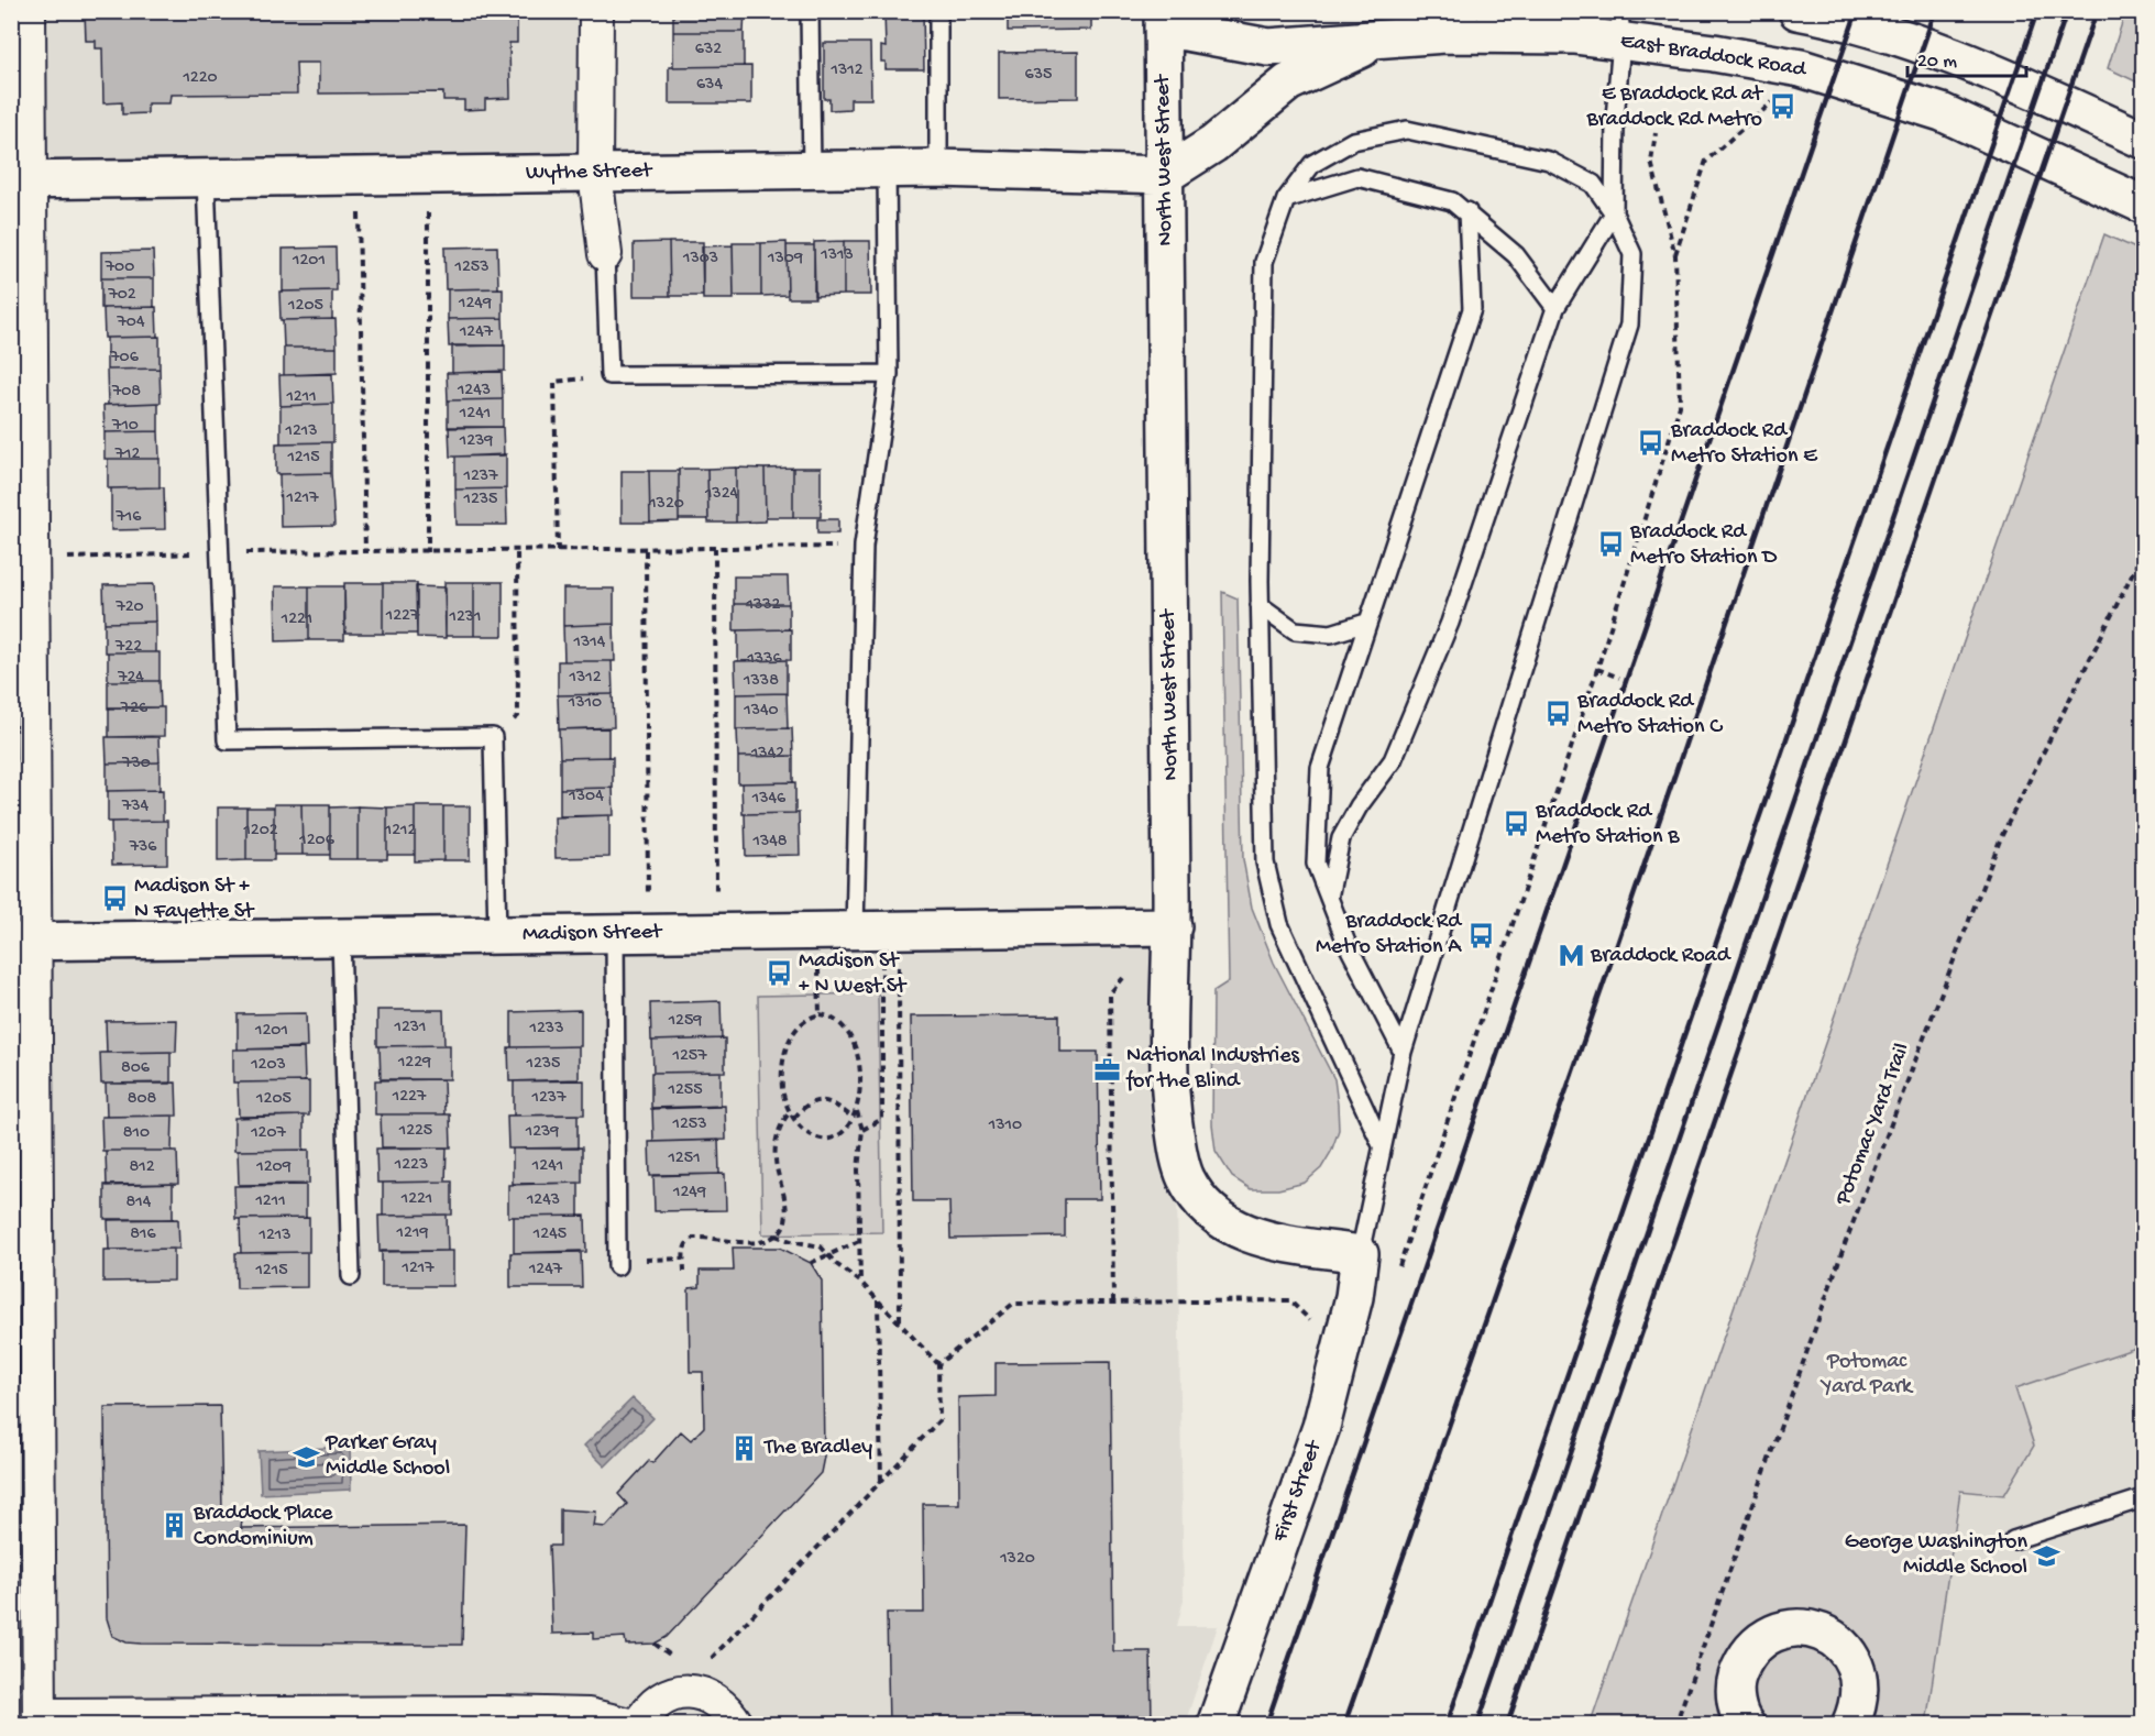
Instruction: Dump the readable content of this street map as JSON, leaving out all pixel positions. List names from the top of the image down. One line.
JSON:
{"streets":{"street":["East Braddock Road","North West Street","Wythe Street","Madison Street","First Street"],"path":["Potomac Yard Trail"]},"crossings":[["East Braddock Road","North West Street"],["North West Street","Wythe Street"],["North West Street","Madison Street"],["North West Street","First Street"]],"parks":["Potomac Yard Park"],"places":{"bus stop":["E Braddock Rd at Braddock Rd Metro","Braddock Rd Metro Station E","Braddock Rd Metro Station D","Braddock Rd Metro Station C","Braddock Rd Metro Station B","Madison St + N Fayette St","Braddock Rd Metro Station A","Madison St + N West St"],"metro station":["Braddock Road"],"office":["National Industries for the Blind"],"building":["The Bradley","Braddock Place Condominium"],"school or university":["Parker Gray Middle School","George Washington Middle School"]},"house_numbers":["632","1312","635","1220","634","1313","1303","1309","1201","700","1253","702","1249","1205","704","1247","706","1243","708","1211","1241","710","1213","1239","712","1215","1237","1324","1217","1235","1320","716","1332","720","1227","1231","1221","1314","722","1336","724","1312","1338","1310","726","1340","1342","730","1304","1346","734","1202","1212","1206","1348","736","1259","1231","1233","1201","1257","1229","1235","1203","806","1255","1227","1237","808","1205","1253","1310","1225","1239","810","1207","1251","1223","1241","812","1209","1249","1221","1243","1211","814","1219","816","1245","1213","1217","1247","1215","1320"],"scale_bar":"20 m"}
